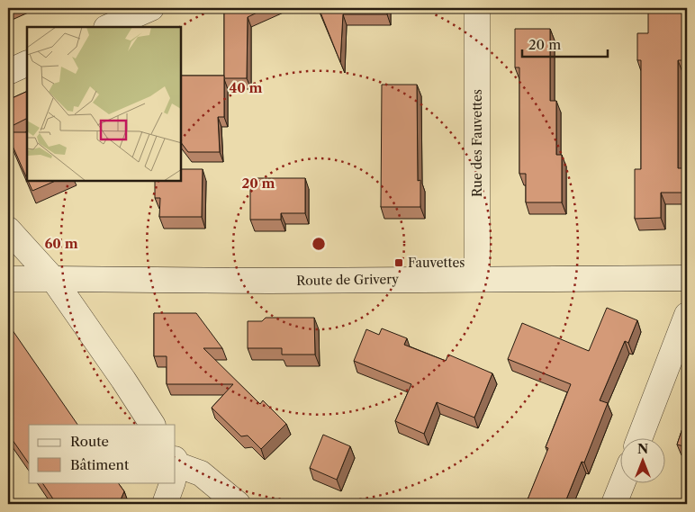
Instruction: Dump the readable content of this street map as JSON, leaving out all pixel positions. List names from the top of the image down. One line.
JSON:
{"streets":{"street":["Rue des Fauvettes","Route de Grivery"]},"crossings":[["Rue des Fauvettes","Route de Grivery"]],"places":{"transit":["Fauvettes"]},"legend":["Route","Bâtiment"],"scale_bar":"20 m","north":"top","rings":["40 m","20 m","60 m"]}
